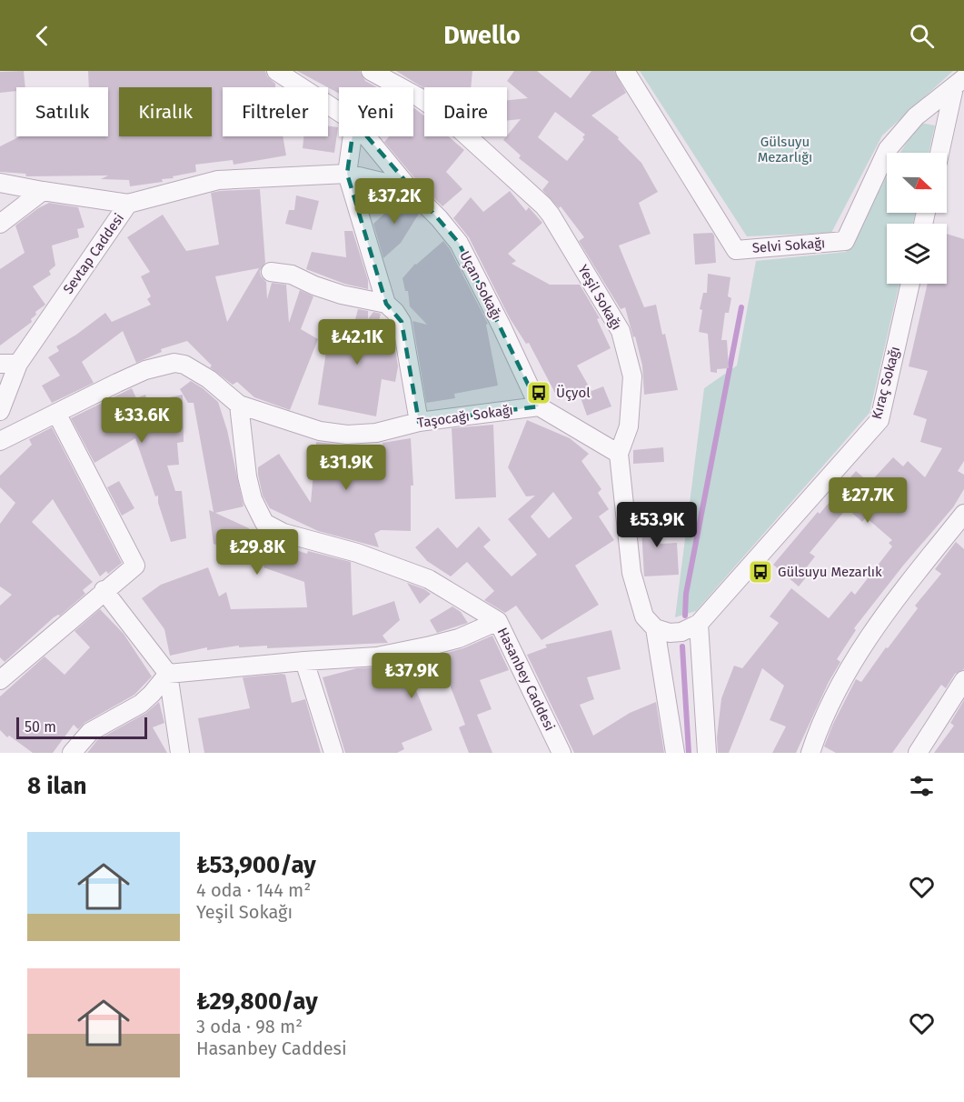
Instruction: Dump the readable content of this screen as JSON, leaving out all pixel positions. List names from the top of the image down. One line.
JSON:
{"streets":{"street":["Selvi Sokağı","Sevtap Caddesi","Uçan Sokağı","Yeşil Sokağı","Kıraç Sokağı","Taşocağı Sokağı","Hasanbey Caddesi"]},"crossings":[["Uçan Sokağı","Taşocağı Sokağı"],["Taşocağı Sokağı","Hasanbey Caddesi"]],"parks":["Gülsuyu Mezarlığı"],"places":{"bus stop":["Üçyol","Gülsuyu Mezarlık"]},"scale_bar":"50 m","north":"right","page":{"header":"Dwello","chip":["Satılık","Kiralık","Filtreler","Yeni","Daire"],"price":["₺37.2K","₺42.1K","₺33.6K","₺31.9K","₺27.7K","₺53.9K","₺29.8K","₺37.9K"],"scale":"50 m","heading":"8 ilan","list":[{"name":"₺53,900/ay","note":"4 oda · 144 m² · Yeşil Sokağı"},{"name":"₺29,800/ay","note":"3 oda · 98 m² · Hasanbey Caddesi"}]}}
